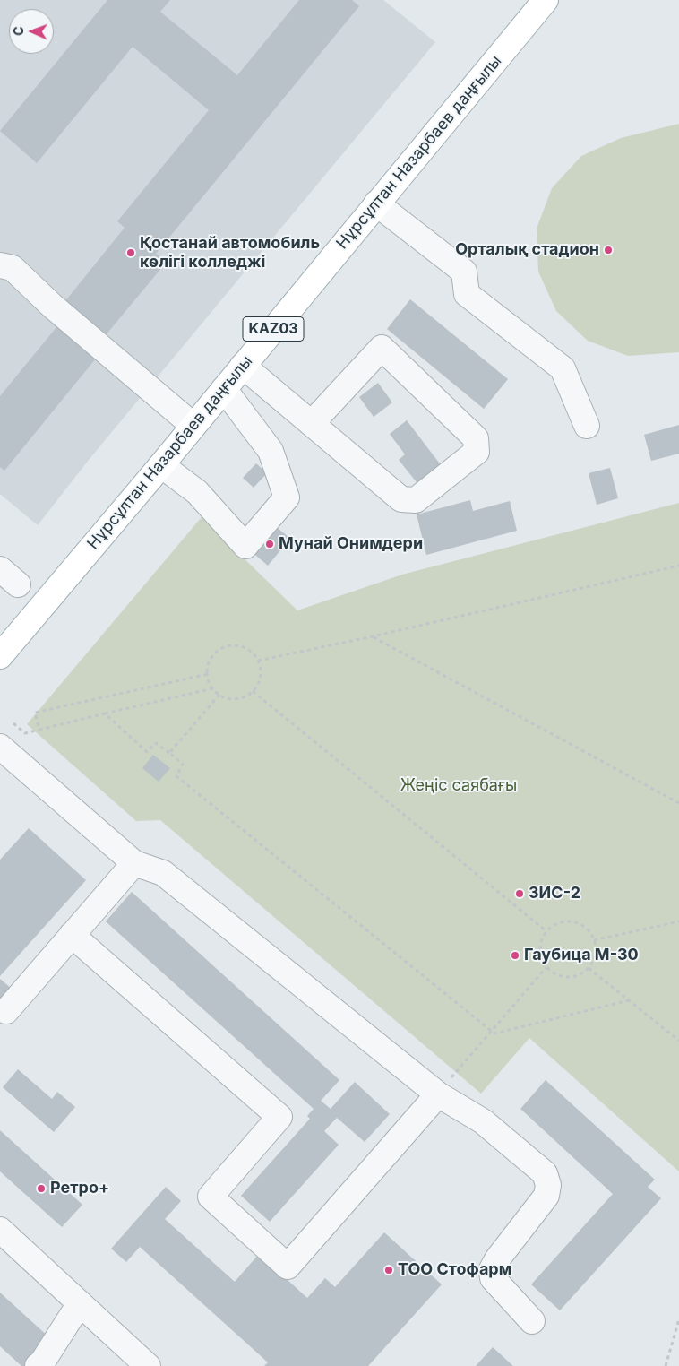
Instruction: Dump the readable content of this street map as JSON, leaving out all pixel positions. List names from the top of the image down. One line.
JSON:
{"streets":{"main road":["Нұрсұлтан Назарбаев даңғылы","KАZ03"]},"parks":["Жеңіс саябағы"],"places":["Орталық стадион","Қостанай автомобиль көлігі колледжі","Мунай Онимдери","ЗИС-2","Гаубица М-30","Ретро+","ТОО Стофарм"],"north":"left"}
